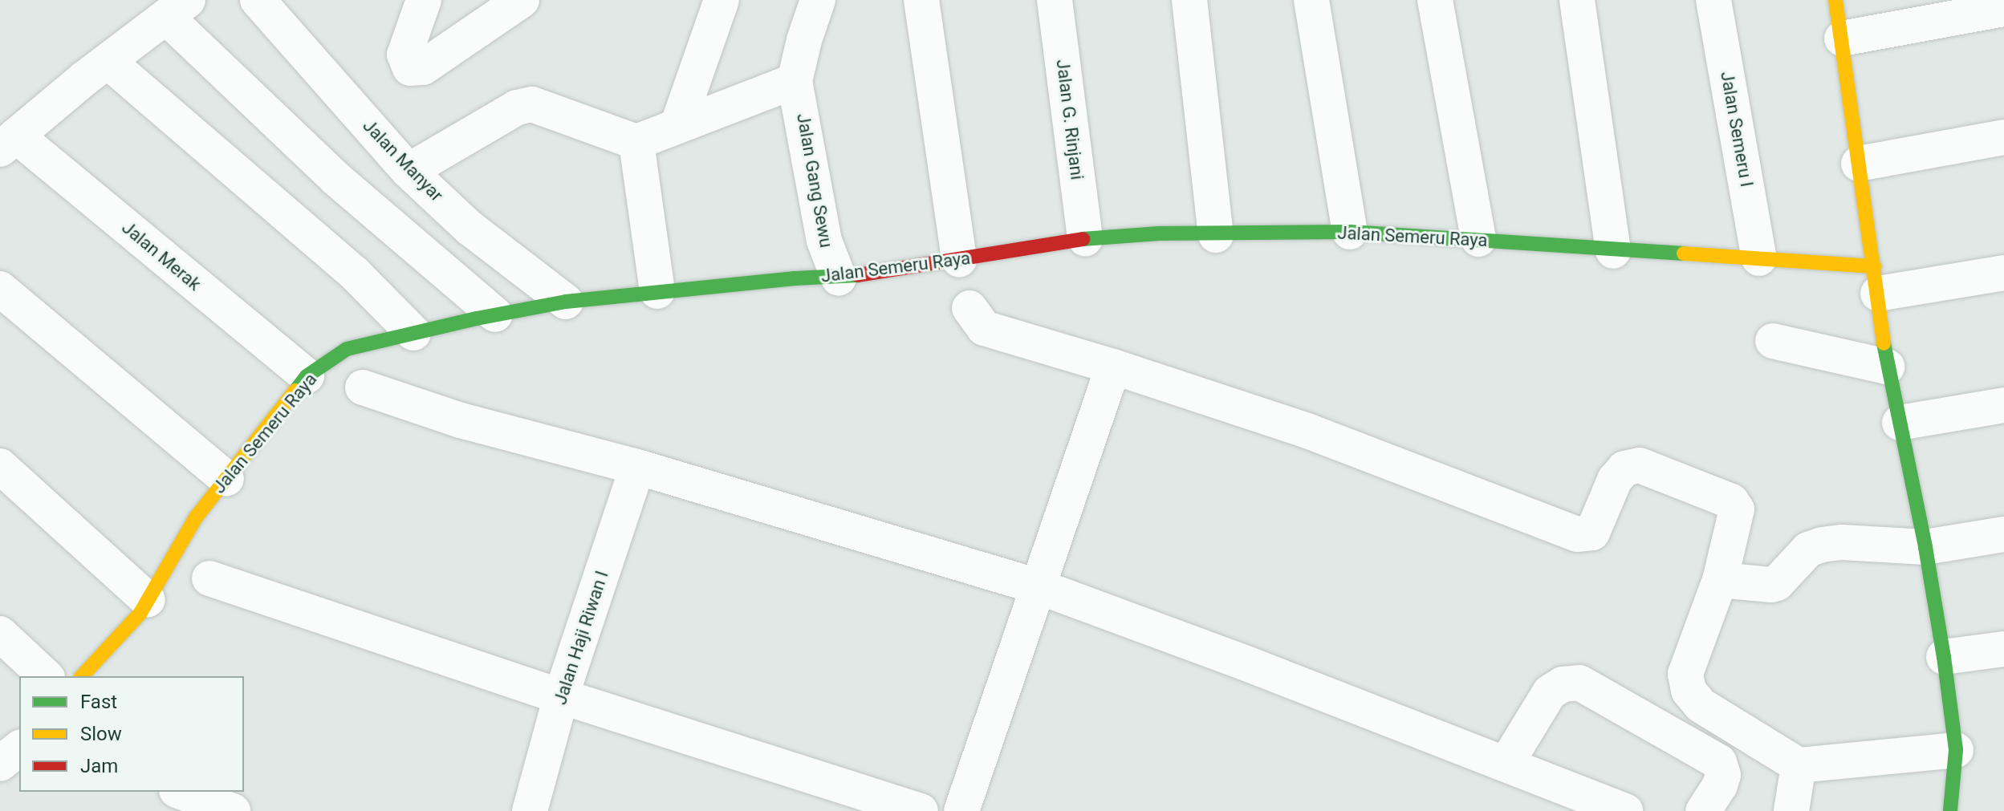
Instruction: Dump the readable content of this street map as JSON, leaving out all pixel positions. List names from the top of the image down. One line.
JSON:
{"streets":{"street":["Jalan G. Rinjani","Jalan Semeru I","Jalan Manyar","Jalan Gang Sewu","Jalan Semeru Raya","Jalan Merak","Jalan Haji Riwan I"]},"crossings":[["Jalan G. Rinjani","Jalan Semeru Raya"],["Jalan Semeru I","Jalan Semeru Raya"],["Jalan Manyar","Jalan Semeru Raya"],["Jalan Gang Sewu","Jalan Semeru Raya"],["Jalan Semeru Raya","Jalan Merak"]],"legend":["Fast","Slow","Jam"]}
